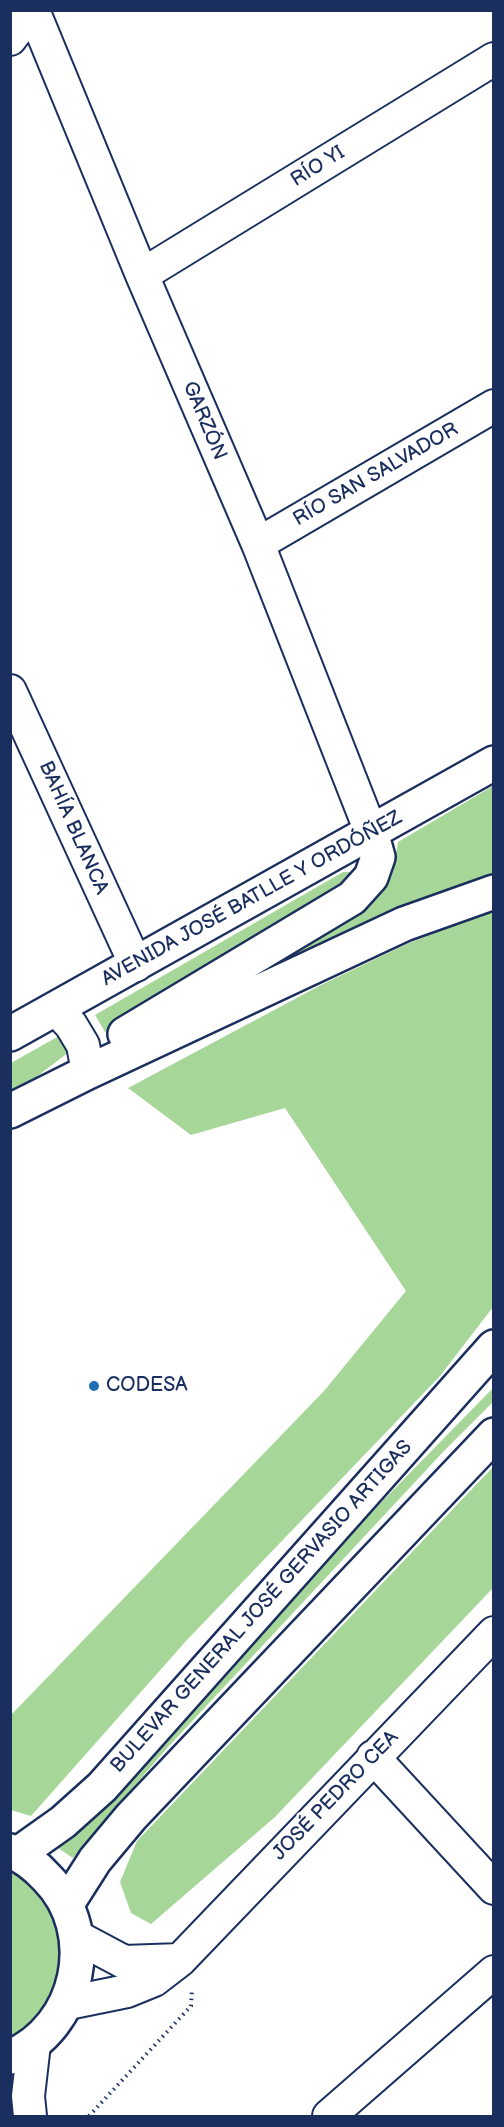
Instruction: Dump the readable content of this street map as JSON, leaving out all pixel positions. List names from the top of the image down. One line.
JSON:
{"streets":{"main road":["AVENIDA JOSÉ BATLLE Y ORDÓÑEZ","BULEVAR GENERAL JOSÉ GERVASIO ARTIGAS"],"street":["RÍO YI","GARZÓN","RÍO SAN SALVADOR","BAHÍA BLANCA","JOSÉ PEDRO CEA"]},"crossings":[["RÍO YI","GARZÓN"],["GARZÓN","RÍO SAN SALVADOR"],["GARZÓN","AVENIDA JOSÉ BATLLE Y ORDÓÑEZ"],["BAHÍA BLANCA","AVENIDA JOSÉ BATLLE Y ORDÓÑEZ"]],"places":["CODESA"]}
